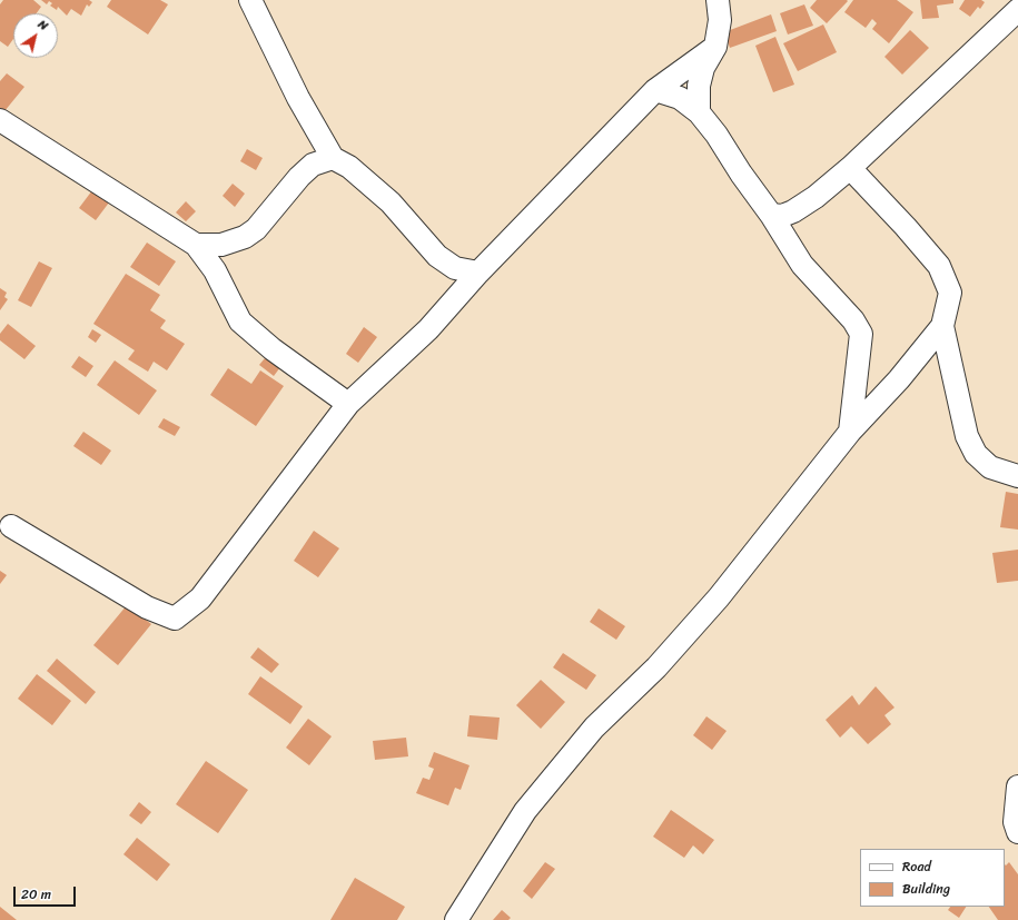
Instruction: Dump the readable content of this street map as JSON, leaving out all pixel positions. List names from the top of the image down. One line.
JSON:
{"legend":["Road","Building"],"scale_bar":"20 m","north":"top right"}
